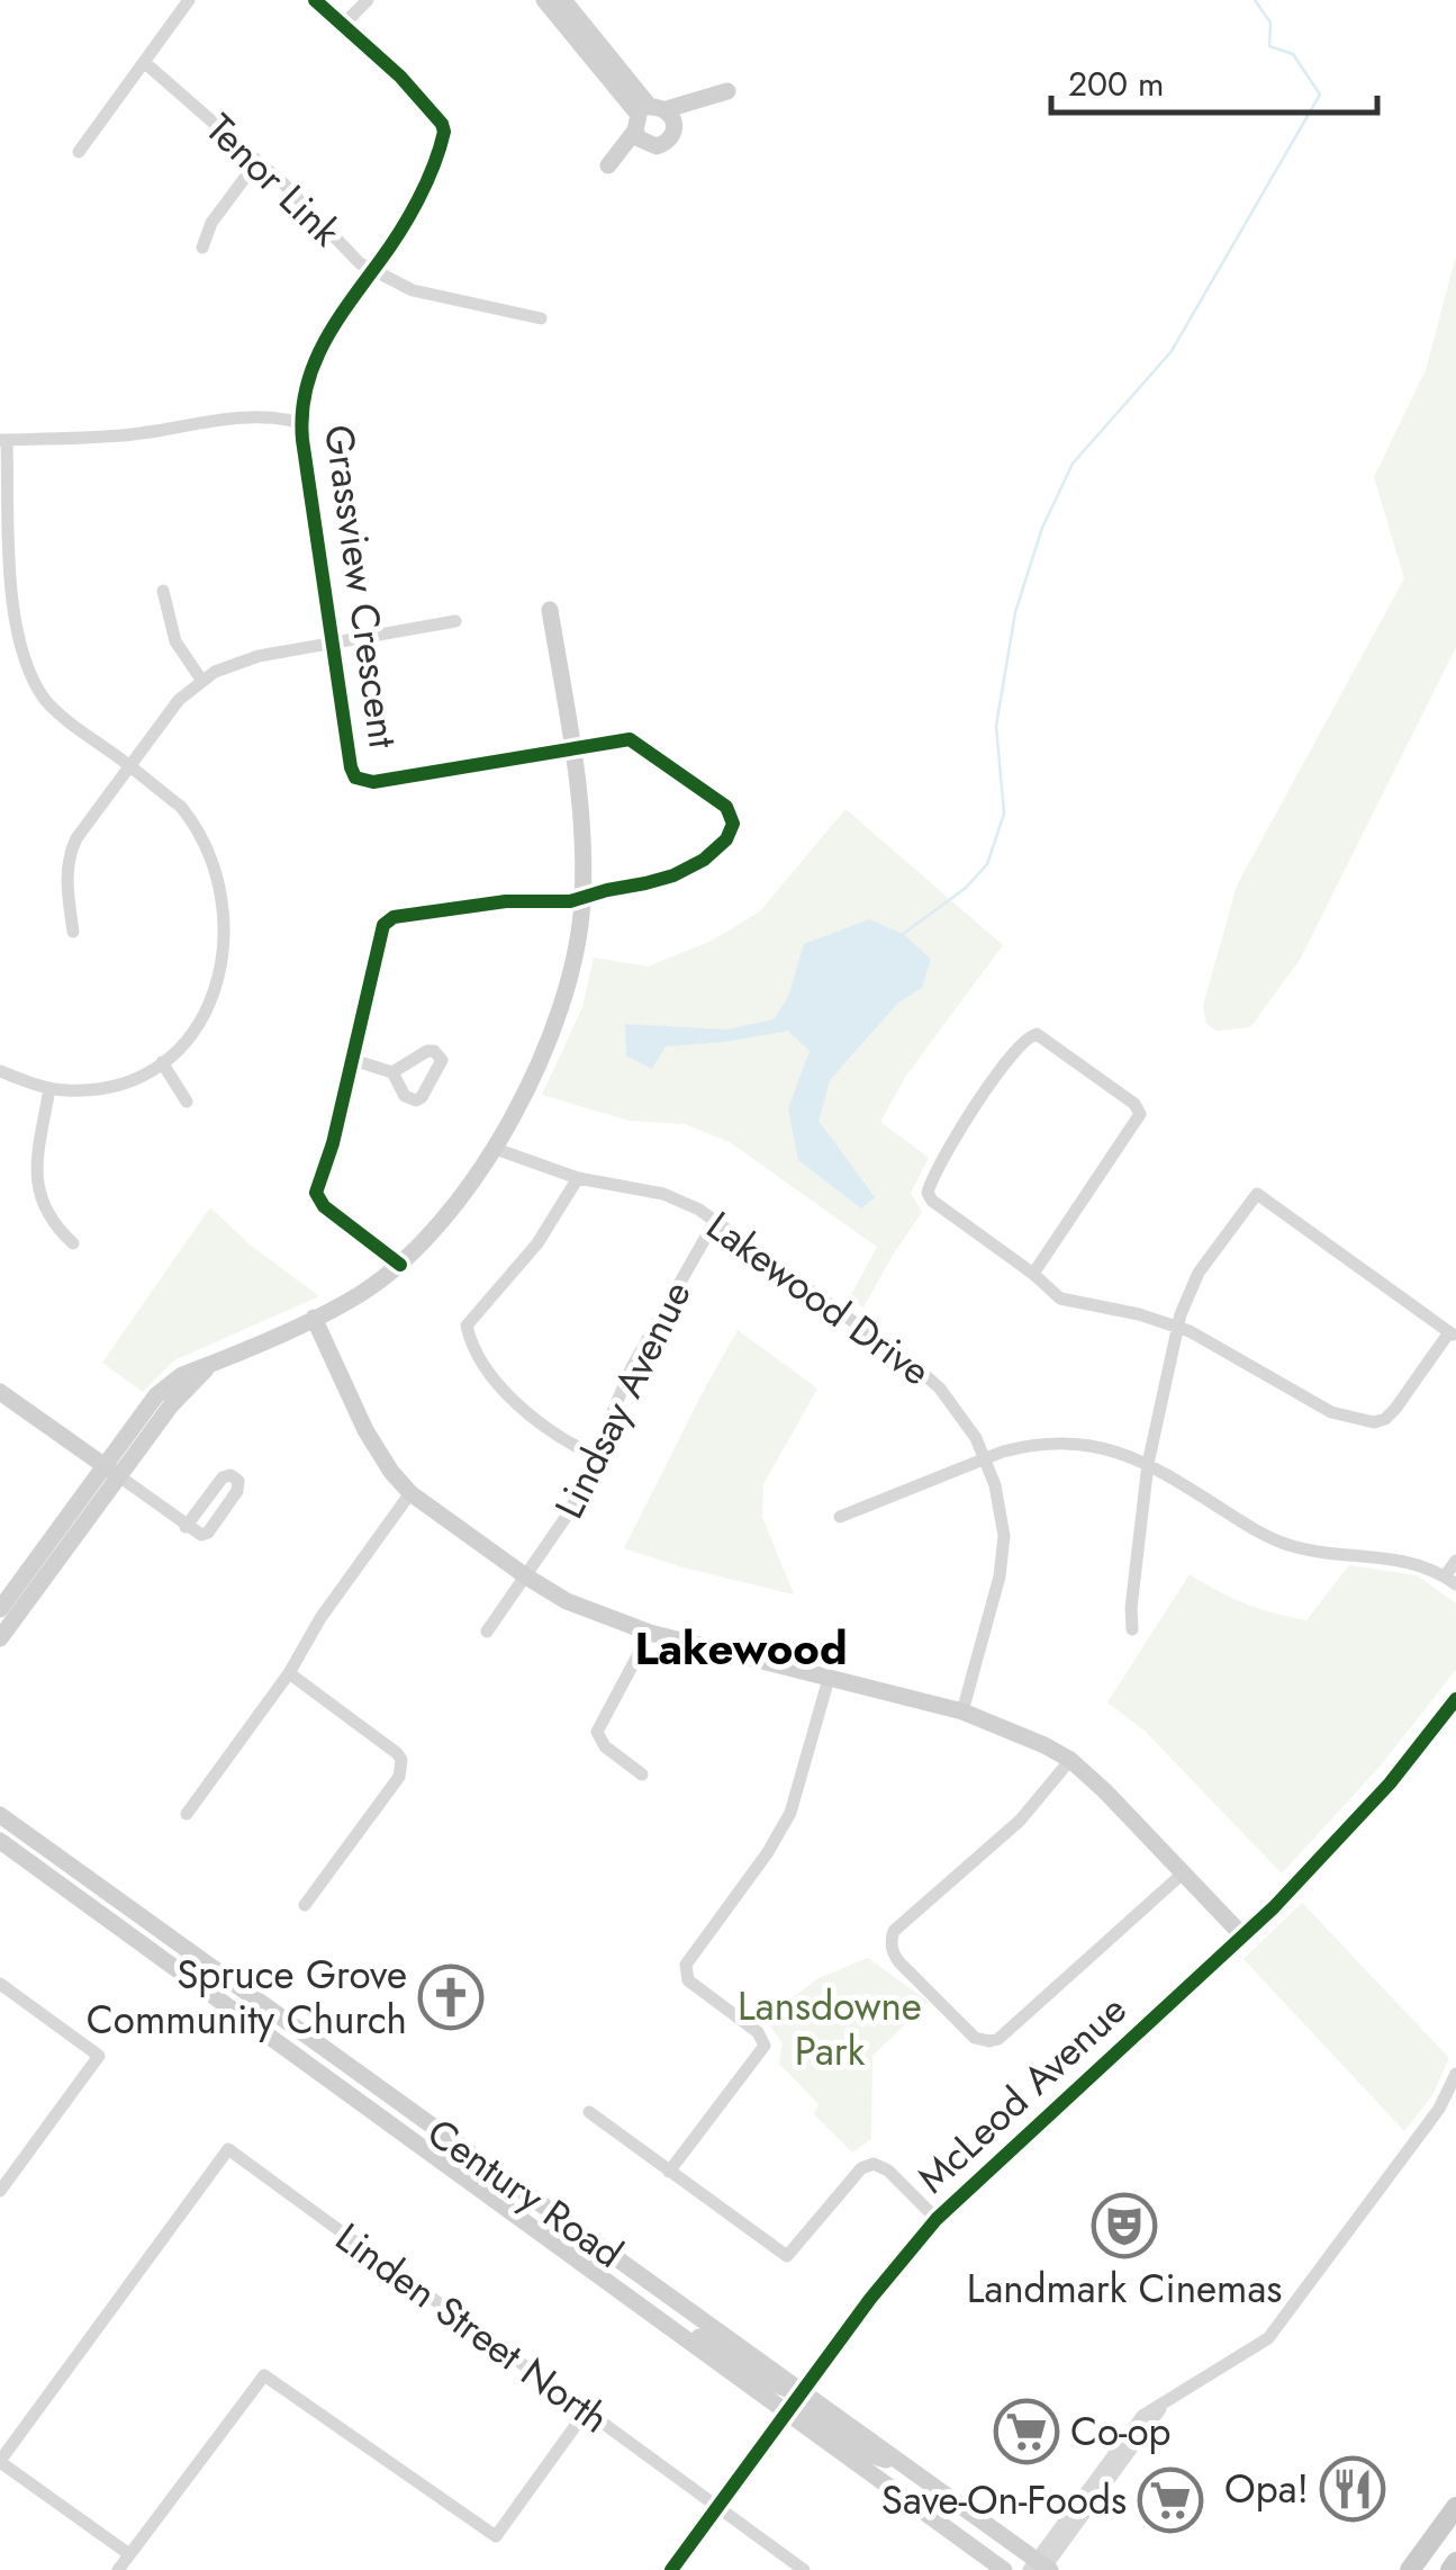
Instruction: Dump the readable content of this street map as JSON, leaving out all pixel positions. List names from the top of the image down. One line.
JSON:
{"streets":{"street":["Tenor Link","Grassview Crescent","Lakewood Drive","Lindsay Avenue","McLeod Avenue","Century Road","Linden Street North"]},"crossings":[["Tenor Link","Grassview Crescent"],["Lakewood Drive","Lindsay Avenue"],["McLeod Avenue","Century Road"],["McLeod Avenue","Linden Street North"]],"districts":["Lakewood"],"parks":["Lansdowne Park"],"places":{"church":["Spruce Grove Community Church"],"theatre":["Landmark Cinemas"],"supermarket":["Co-op","Save-On-Foods"],"restaurant":["Opa!"]},"scale_bar":"200 m"}
